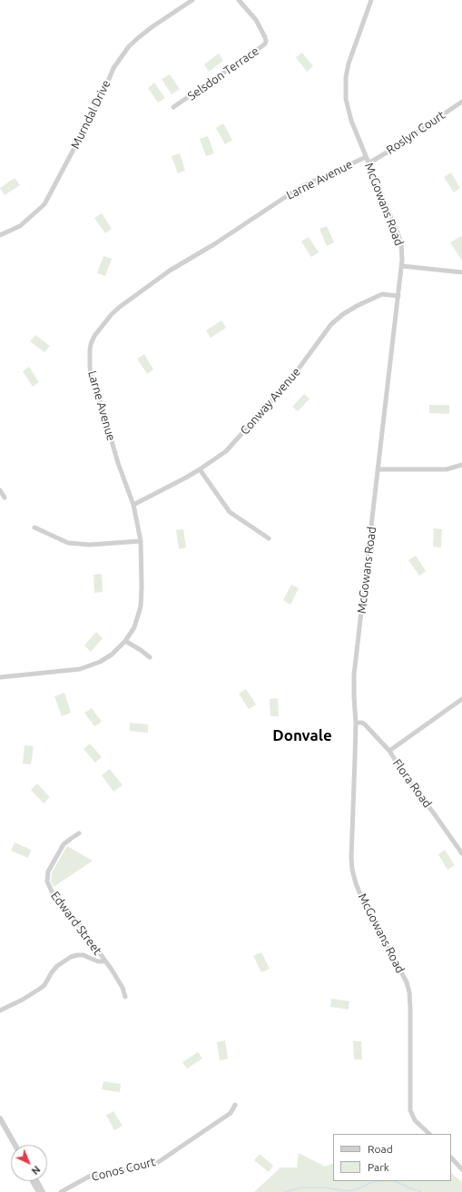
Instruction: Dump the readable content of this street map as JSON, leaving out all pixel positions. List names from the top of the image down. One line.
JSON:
{"streets":{"street":["Selsdon Terrace","Murndal Drive","Roslyn Court","Larne Avenue","McGowans Road","Conway Avenue","Flora Road","Edward Street","Conos Court"]},"crossings":[["Roslyn Court","McGowans Road"],["Larne Avenue","McGowans Road"],["Larne Avenue","Conway Avenue"],["McGowans Road","Conway Avenue"],["McGowans Road","Flora Road"]],"districts":["Donvale"],"legend":["Road","Park"],"north":"bottom right"}
